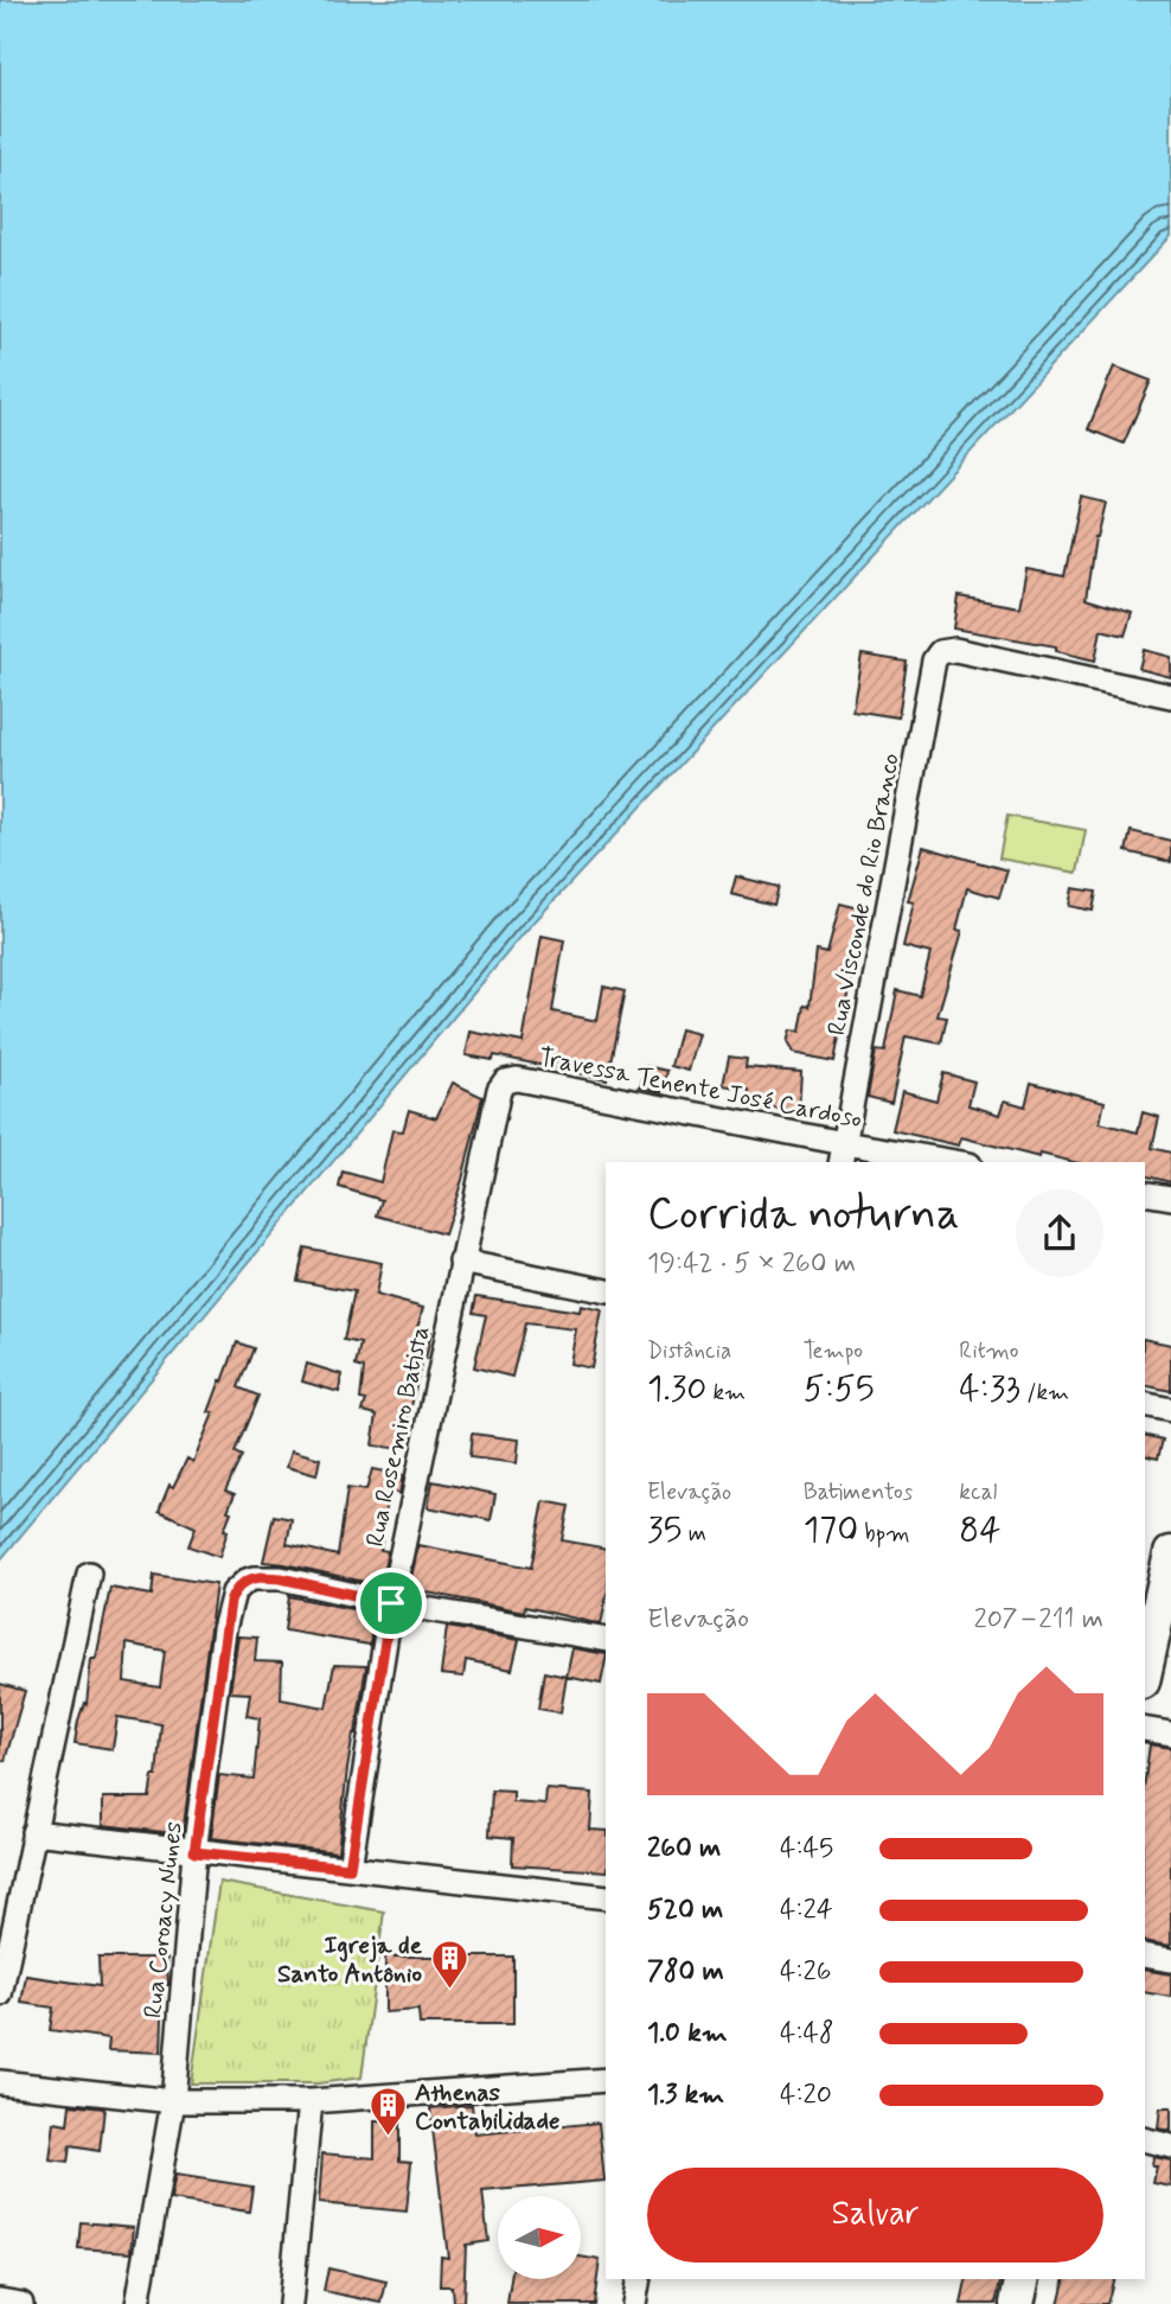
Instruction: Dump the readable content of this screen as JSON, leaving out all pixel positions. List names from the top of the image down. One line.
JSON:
{"streets":{"street":["Rua Visconde do Rio Branco","Travessa Tenente José Cardoso","Rua Rosemiro Batista","Rua Coroacy Nunes"]},"crossings":[["Rua Visconde do Rio Branco","Travessa Tenente José Cardoso"],["Travessa Tenente José Cardoso","Rua Rosemiro Batista"],["Rua Rosemiro Batista","Rua Coroacy Nunes"]],"places":{"building":["Igreja de Santo Antônio","Athenas Contabilidade"]},"north":"right","page":{"heading":["Corrida noturna","19:42 · 5 × 260 m"],"stats":[["Distância","1.30 km"],["Tempo","5:55"],["Ritmo","4:33 /km"],["Elevação","35 m"],["Batimentos","170 bpm"],["kcal","84"]],"chart":["Elevação","207–211 m"],"list":[{"name":"260 m","note":"4:45"},{"name":"520 m","note":"4:24"},{"name":"780 m","note":"4:26"},{"name":"1.0 km","note":"4:48"},{"name":"1.3 km","note":"4:20"}],"buttons":"Salvar"}}
